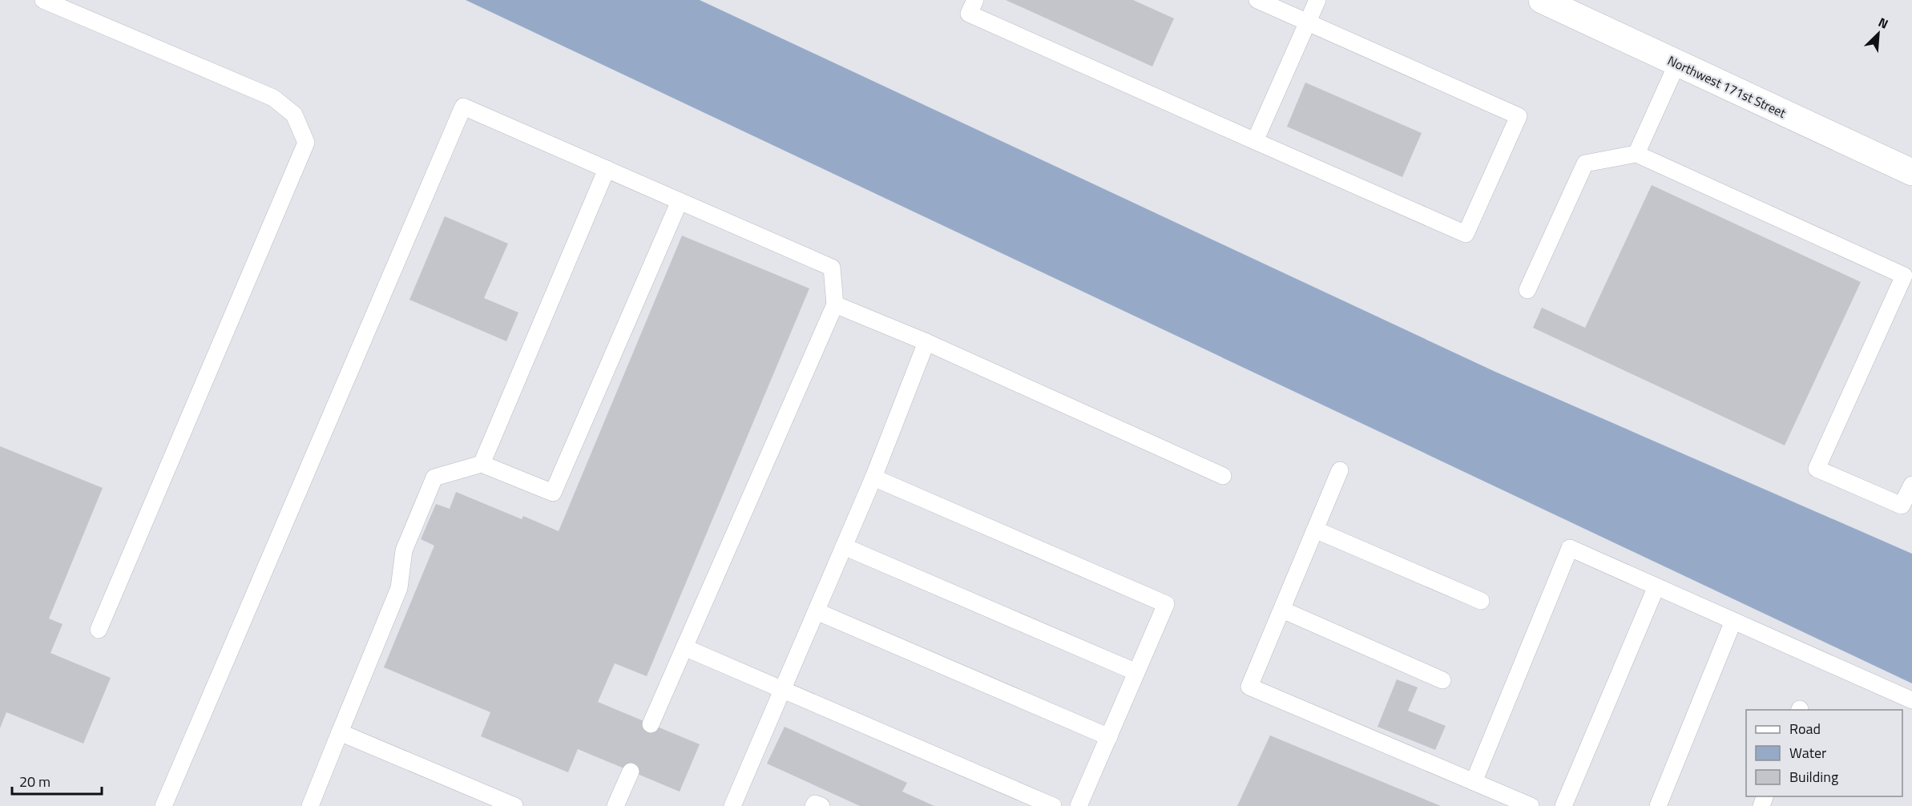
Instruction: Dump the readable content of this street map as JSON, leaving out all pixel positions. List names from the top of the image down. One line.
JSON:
{"streets":{"street":["Northwest 171st Street"]},"legend":["Road","Water","Building"],"scale_bar":"20 m","north":"top right"}
